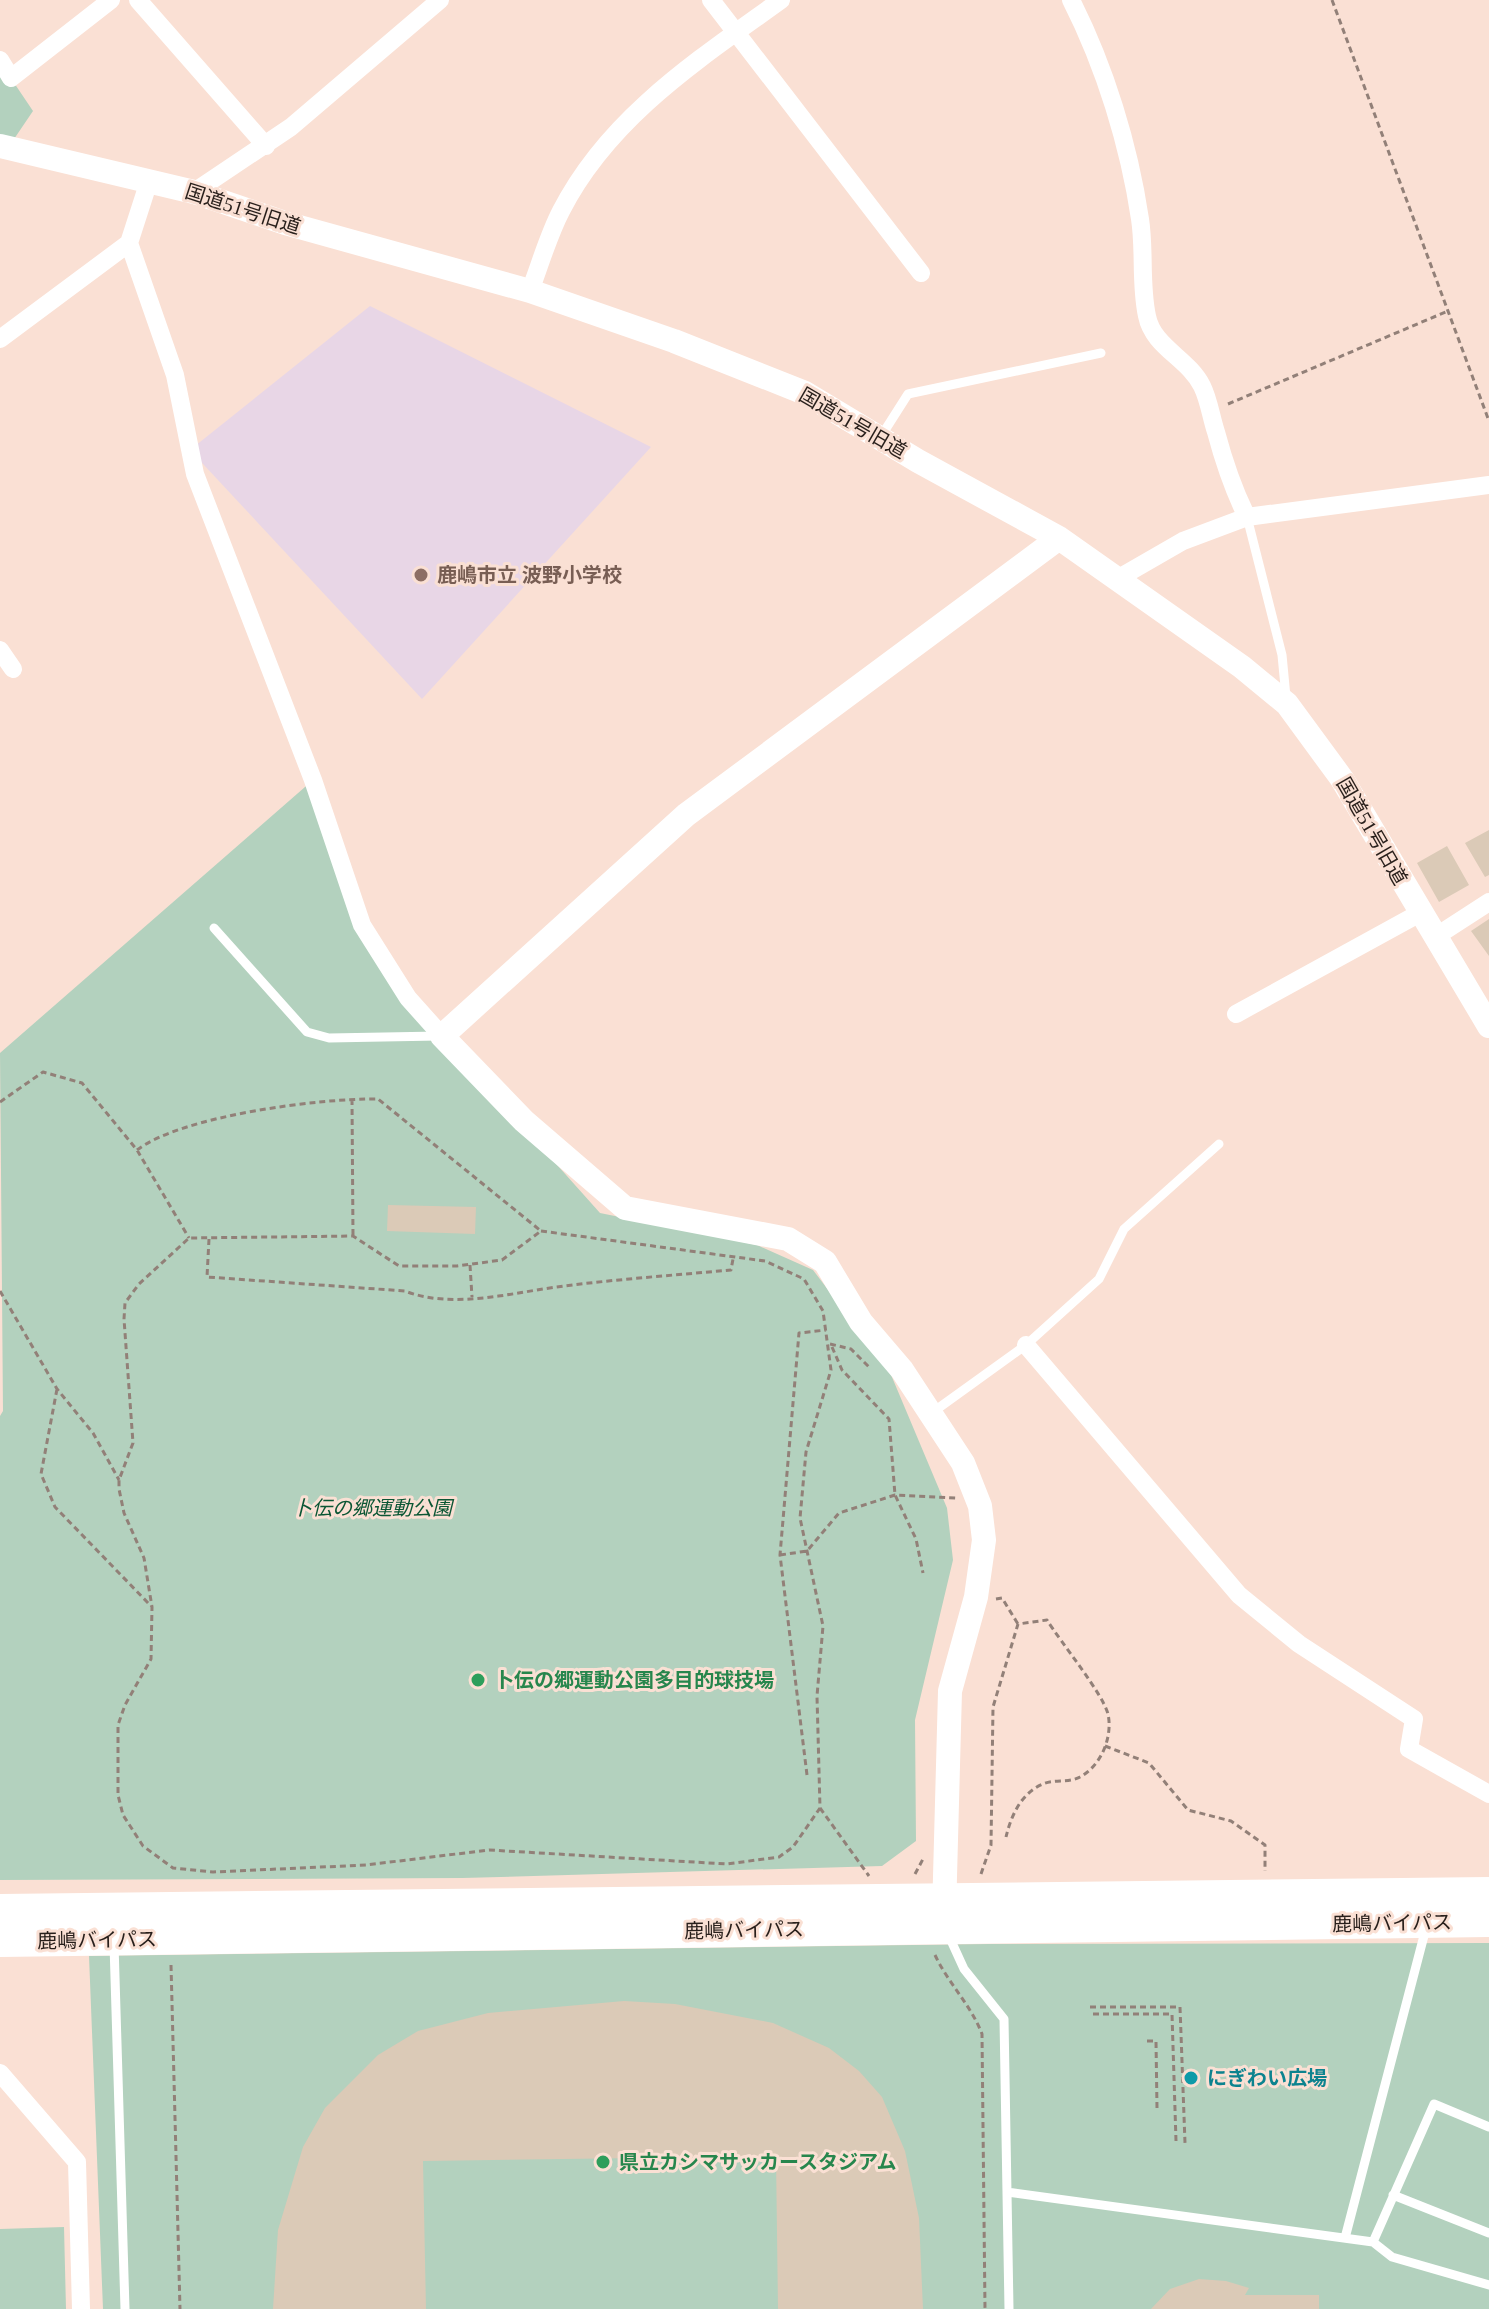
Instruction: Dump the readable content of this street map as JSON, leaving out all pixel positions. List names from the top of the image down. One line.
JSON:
{"streets":{"highway":["鹿嶋バイパス"],"street":["国道51号旧道"]},"parks":["卜伝の郷運動公園"],"places":["鹿嶋市立 波野小学校","卜伝の郷運動公園多目的球技場","にぎわい広場","県立カシマサッカースタジアム"]}
